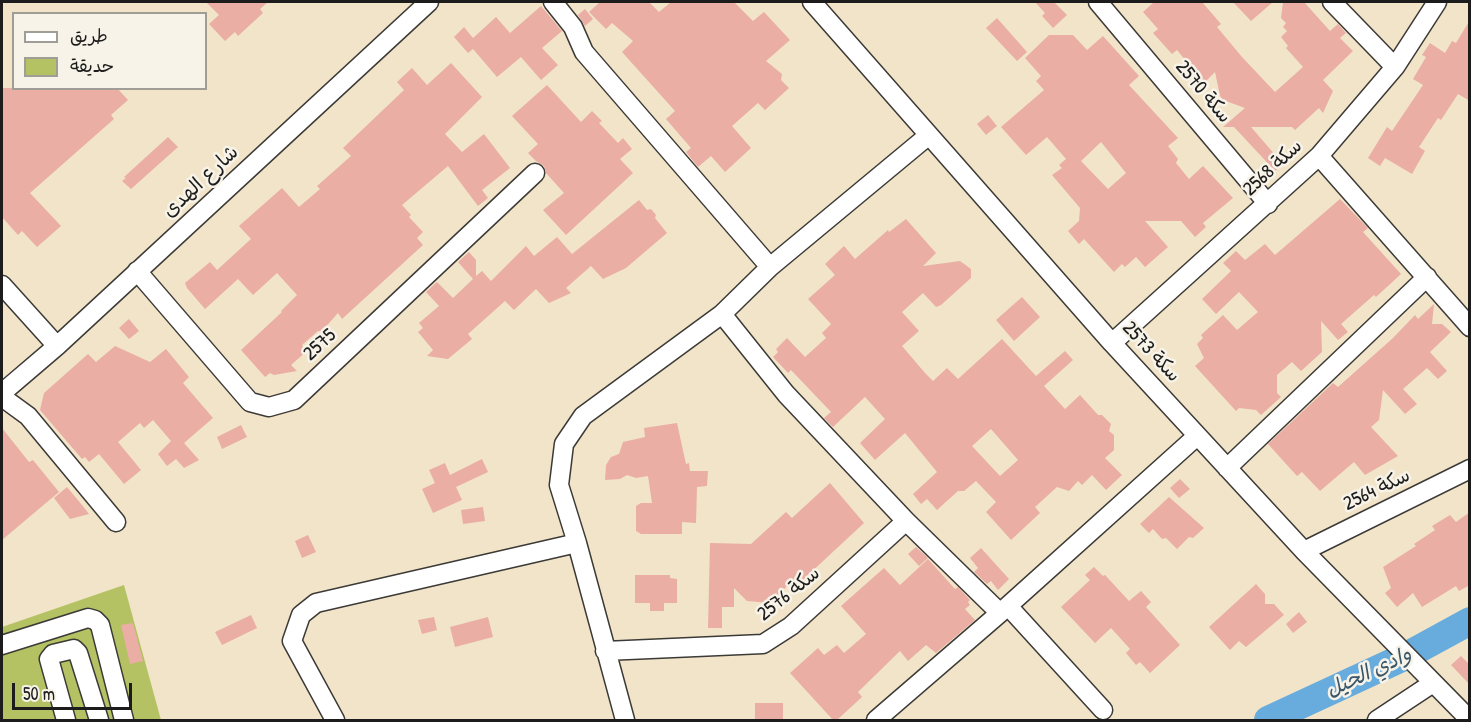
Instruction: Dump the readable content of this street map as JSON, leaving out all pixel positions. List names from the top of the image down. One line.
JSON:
{"streets":{"street":["سكة 2570","سكة 2568","شارع الهدى","2575","سكة 2573","سكة 2564","سكة 2576"]},"crossings":[["سكة 2570","سكة 2568"],["سكة 2568","سكة 2573"],["شارع الهدى","2575"],["سكة 2573","سكة 2564"]],"water":["وادي الحيل"],"legend":["طريق","حديقة"],"scale_bar":"50 m"}
